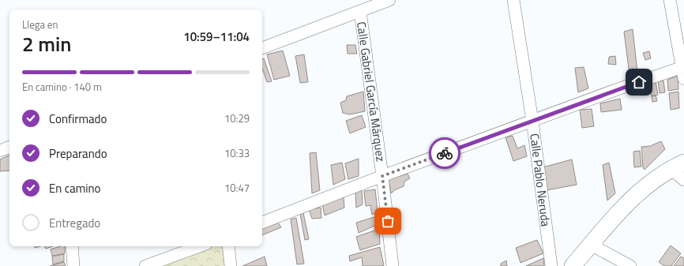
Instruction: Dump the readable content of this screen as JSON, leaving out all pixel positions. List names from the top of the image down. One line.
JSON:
{"streets":{"street":["Calle Gabriel García Márquez","Calle Pablo Neruda"]},"page":{"heading":["2 min","Llega en","10:59–11:04"],"bar":"En camino · 140 m","list":[["Confirmado","10:29"],["Preparando","10:33"],["En camino","10:47"],"Entregado"]}}
